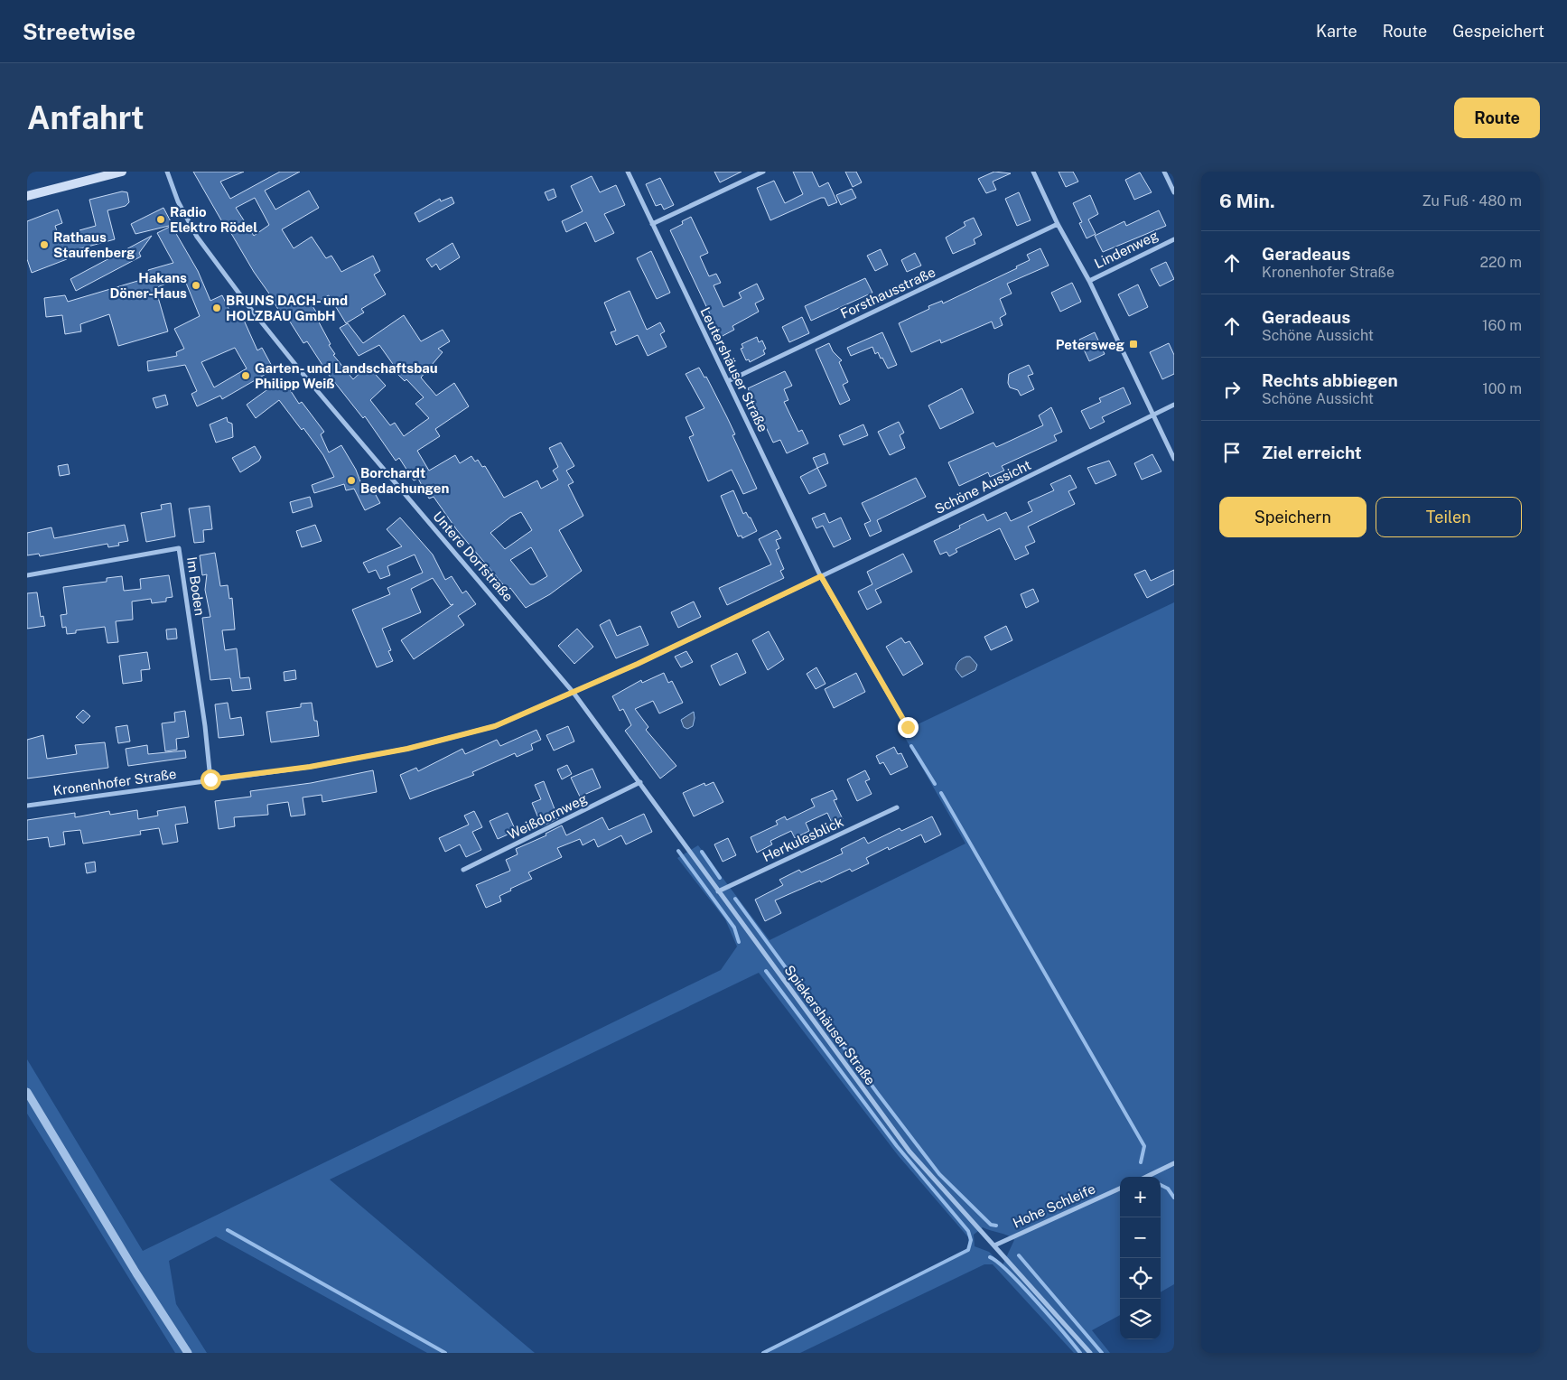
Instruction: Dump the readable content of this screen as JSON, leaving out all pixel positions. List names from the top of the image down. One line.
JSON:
{"streets":{"street":["Lindenweg","Forsthausstraße","Leutershäuser Straße","Schöne Aussicht","Untere Dorfstraße","Im Boden","Kronenhofer Straße","Weißdornweg","Herkulesblick","Spiekershäuser Straße","Hohe Schleife"]},"crossings":[["Forsthausstraße","Leutershäuser Straße"],["Leutershäuser Straße","Schöne Aussicht"],["Schöne Aussicht","Untere Dorfstraße"],["Schöne Aussicht","Kronenhofer Straße"],["Schöne Aussicht","Spiekershäuser Straße"],["Untere Dorfstraße","Kronenhofer Straße"],["Untere Dorfstraße","Spiekershäuser Straße"],["Im Boden","Kronenhofer Straße"],["Kronenhofer Straße","Spiekershäuser Straße"],["Weißdornweg","Spiekershäuser Straße"],["Herkulesblick","Spiekershäuser Straße"],["Spiekershäuser Straße","Hohe Schleife"]],"places":{"other":["Radio Elektro Rödel","Rathaus Staufenberg","Hakans Döner-Haus","BRUNS DACH- und HOLZBAU GmbH","Garten- und Landschaftsbau Philipp Weiß","Borchardt Bedachungen"],"transit":["Petersweg"]},"page":{"header":"Streetwise","nav":["Karte","Route","Gespeichert"],"buttons":["Route",["Speichern","Teilen"]],"title":"Anfahrt","heading":["6 Min.","Zu Fuß · 480 m"],"list":[["Geradeaus","Kronenhofer Straße","220 m"],["Geradeaus","Schöne Aussicht","160 m"],["Rechts abbiegen","Schöne Aussicht","100 m"],"Ziel erreicht"],"map_buttons":["+","−"]}}
